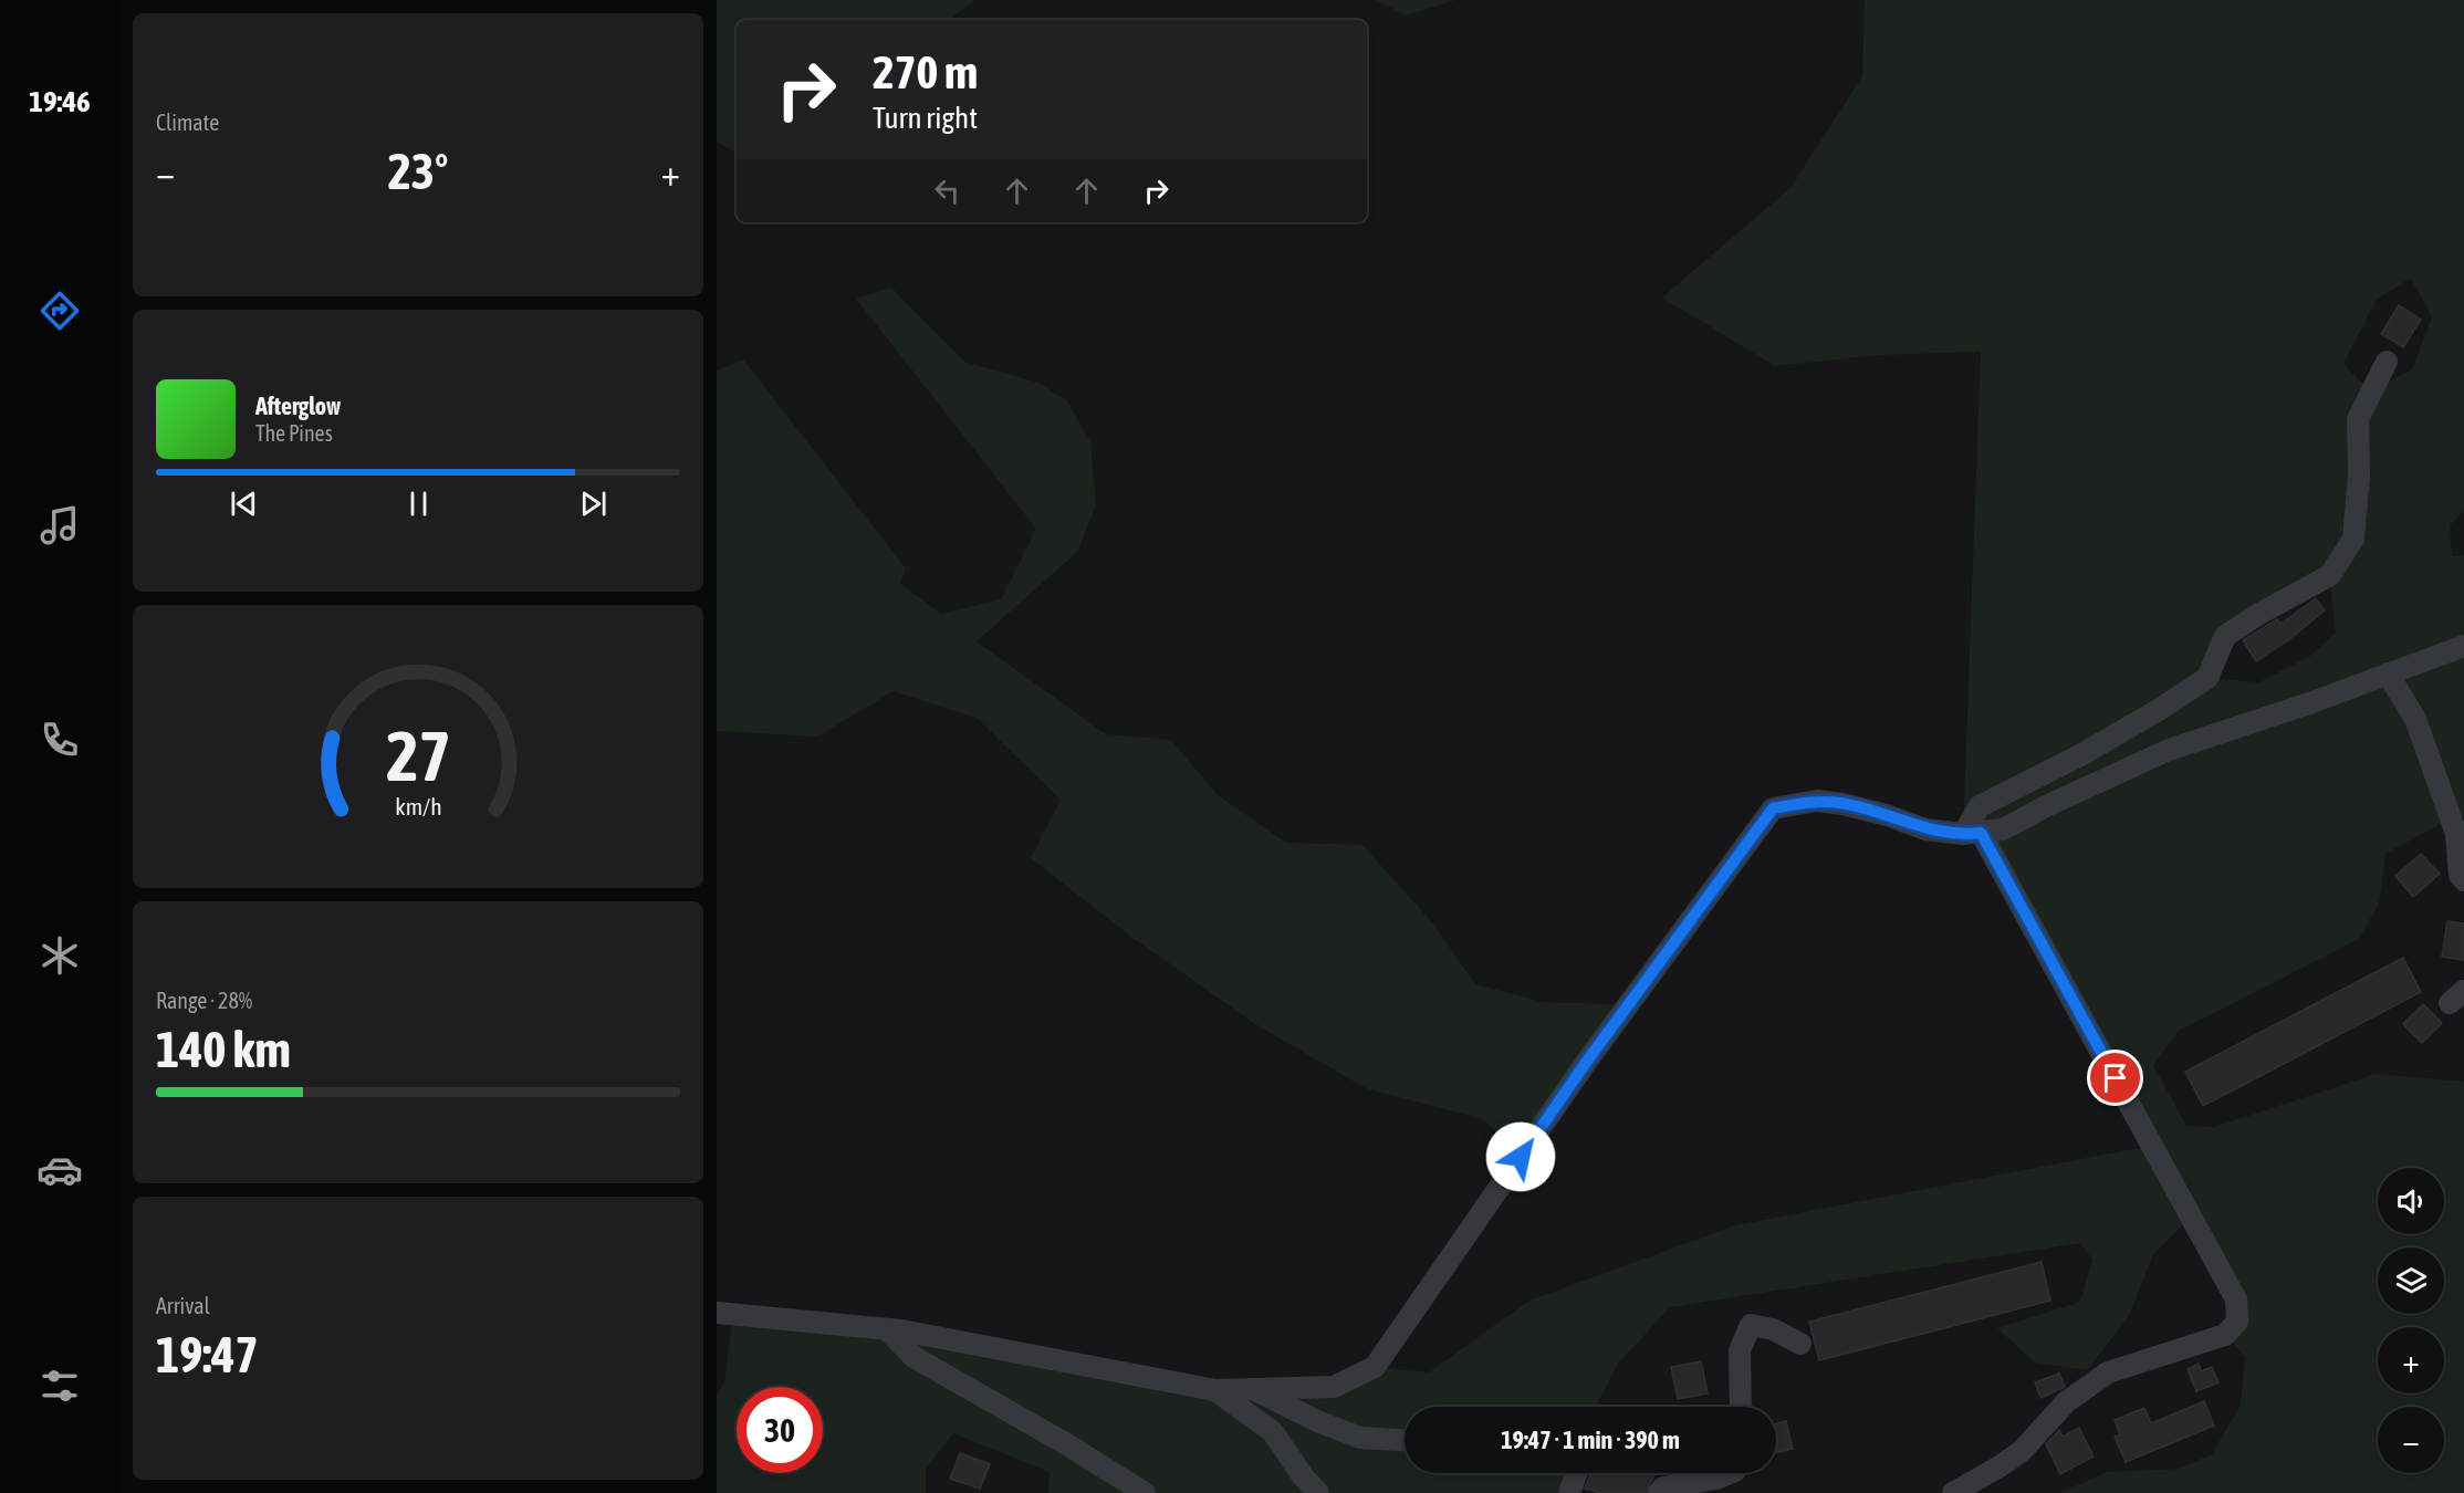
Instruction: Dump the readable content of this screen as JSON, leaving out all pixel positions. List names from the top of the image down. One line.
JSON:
{"page":{"tabs":"19:46","tile":["Climate",["Range · 28%","140 km"],["Arrival","19:47"]],"turn":["270 m","Turn right"],"heat":["−","23°","+"],"song":["Afterglow","The Pines"],"map_buttons":["+","−"],"limit":"30","trip":"19:47 · 1 min · 390 m","gauge":["27","km/h"]}}
